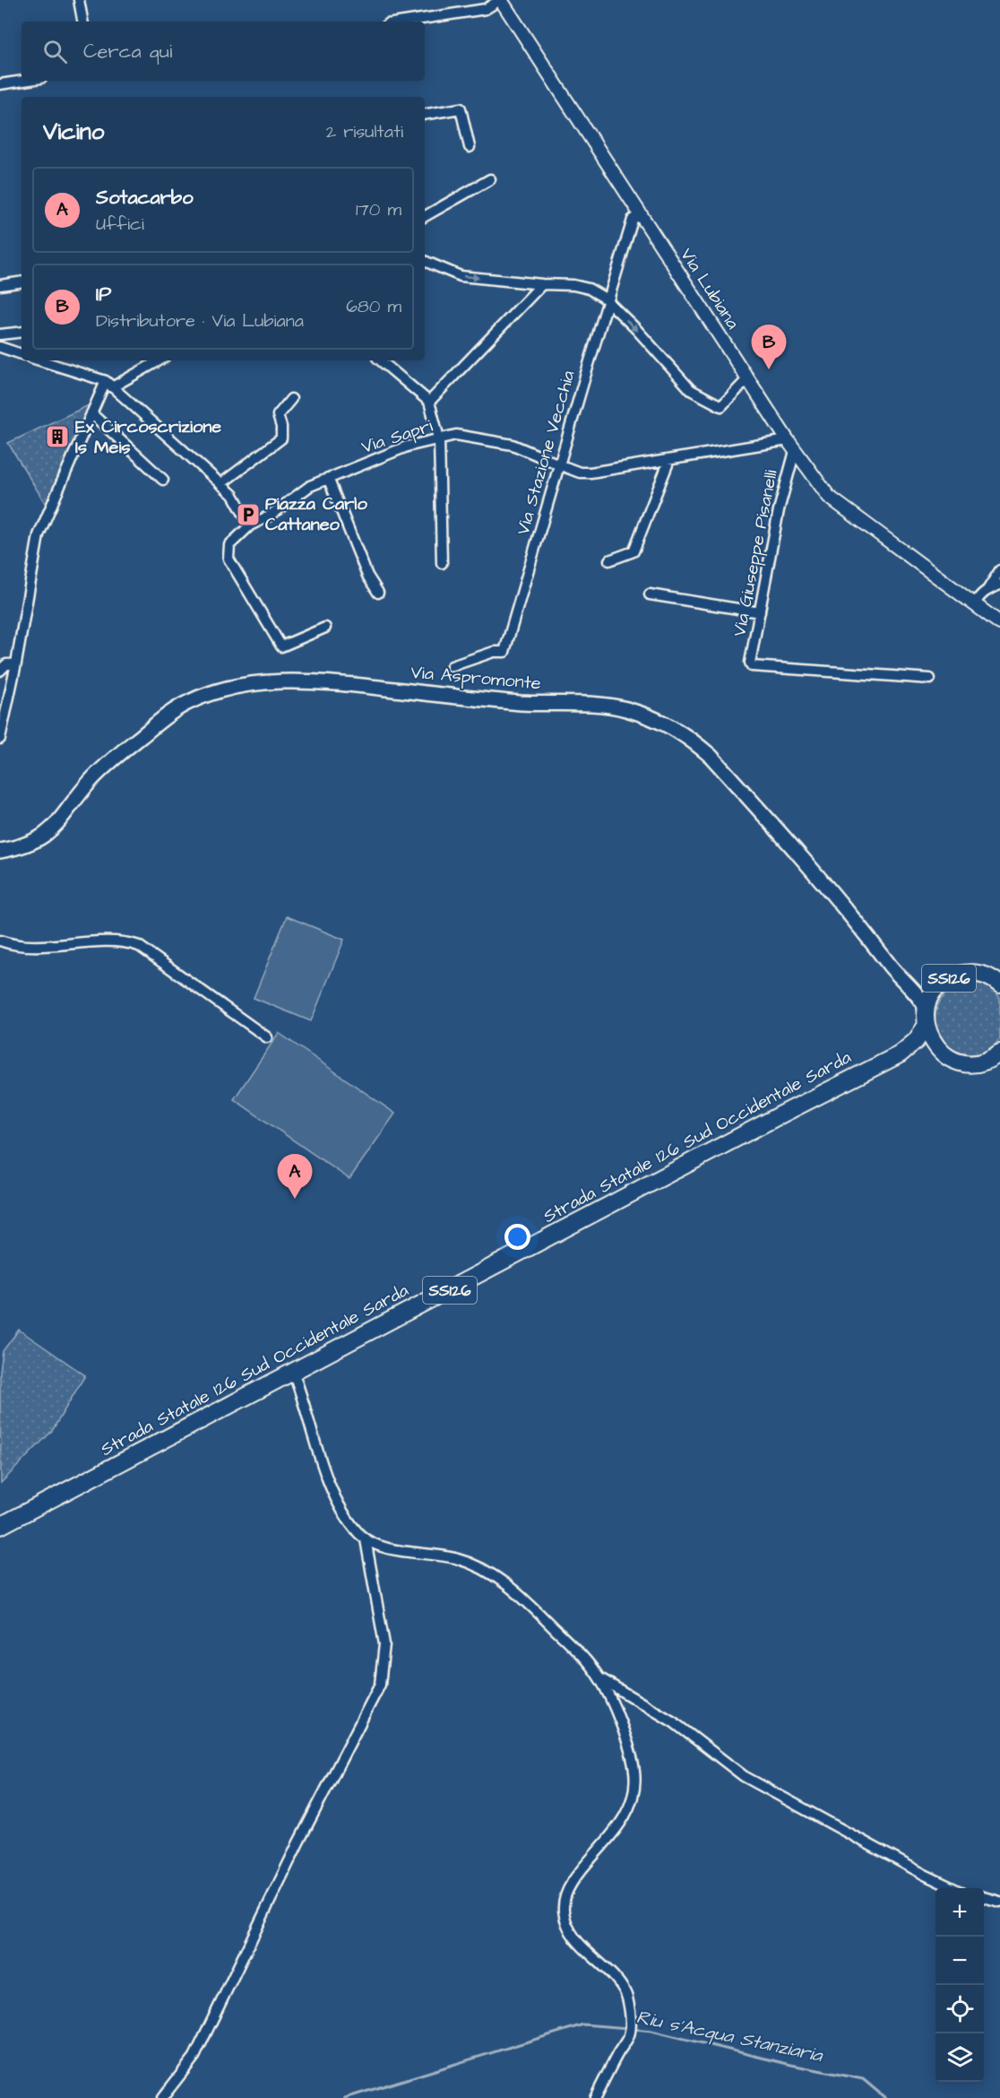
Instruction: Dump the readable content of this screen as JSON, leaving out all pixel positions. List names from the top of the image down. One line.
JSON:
{"streets":{"main road":["Via Aspromonte","SS126","Strada Statale 126 Sud Occidentale Sarda"],"street":["Via Lubiana","Via Sapri","Via Stazione Vecchia","Via Giuseppe Pisanelli"]},"crossings":[["Via Lubiana","Via Sapri"],["Via Lubiana","Via Stazione Vecchia"],["Via Lubiana","Via Giuseppe Pisanelli"],["Via Sapri","Via Stazione Vecchia"],["Via Aspromonte","SS126"],["SS126","Strada Statale 126 Sud Occidentale Sarda"]],"water":["Riu s'Acqua Stanziaria"],"places":{"building":["Ex Circoscrizione Is Meis"],"parking":["Piazza Carlo Cattaneo"]},"page":{"search":"Cerca qui","heading":["Vicino","2 risultati"],"list":[{"mark":"A","name":"Sotacarbo","note":"Uffici","value":"170 m"},{"mark":"B","name":"IP","note":"Distributore · Via Lubiana","value":"680 m"}],"pins":["B","A"],"map_buttons":["+","−"]}}
